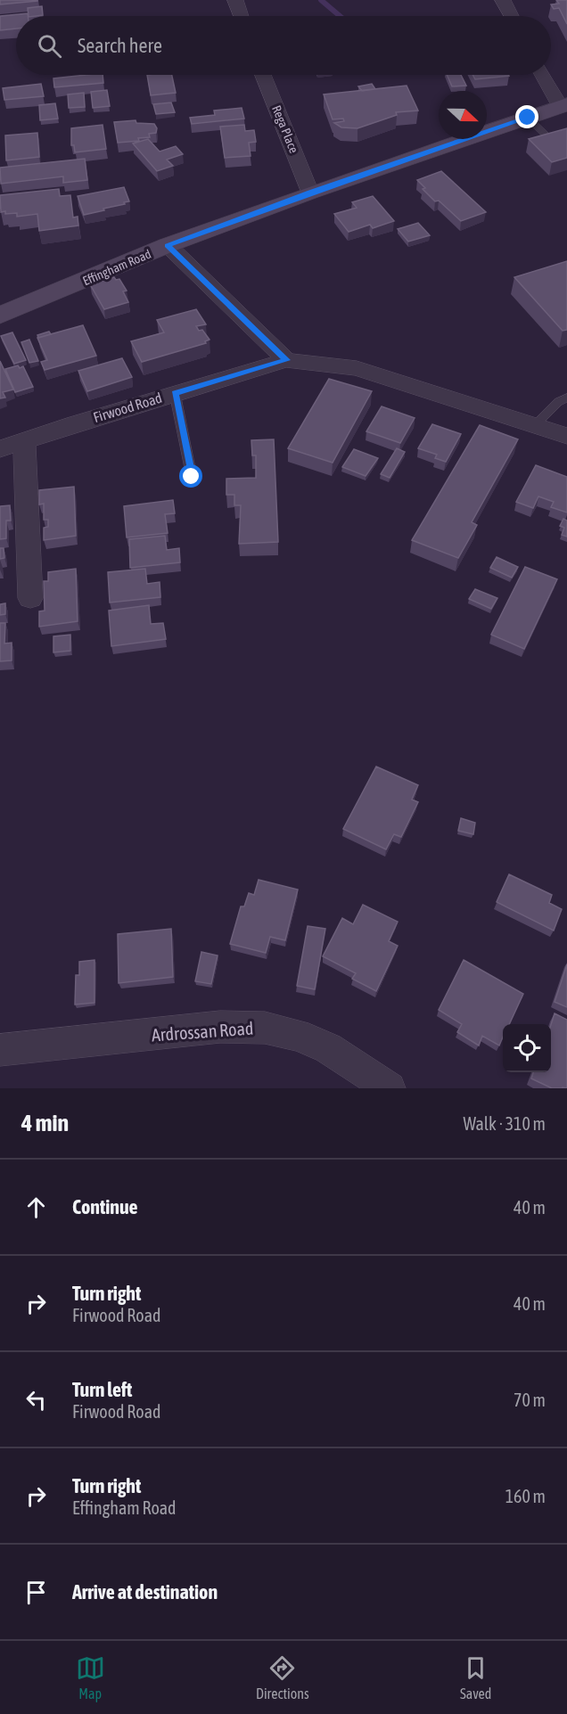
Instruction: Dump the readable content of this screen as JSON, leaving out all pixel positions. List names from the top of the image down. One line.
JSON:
{"streets":{"street":["Rega Place","Effingham Road","Firwood Road","Ardrossan Road"]},"crossings":[["Rega Place","Effingham Road"]],"north":"right","page":{"search":"Search here","heading":["4 min","Walk · 310 m"],"list":[["Continue","40 m"],["Turn right","Firwood Road","40 m"],["Turn left","Firwood Road","70 m"],["Turn right","Effingham Road","160 m"],"Arrive at destination"],"nav":["Map","Directions","Saved"]}}
